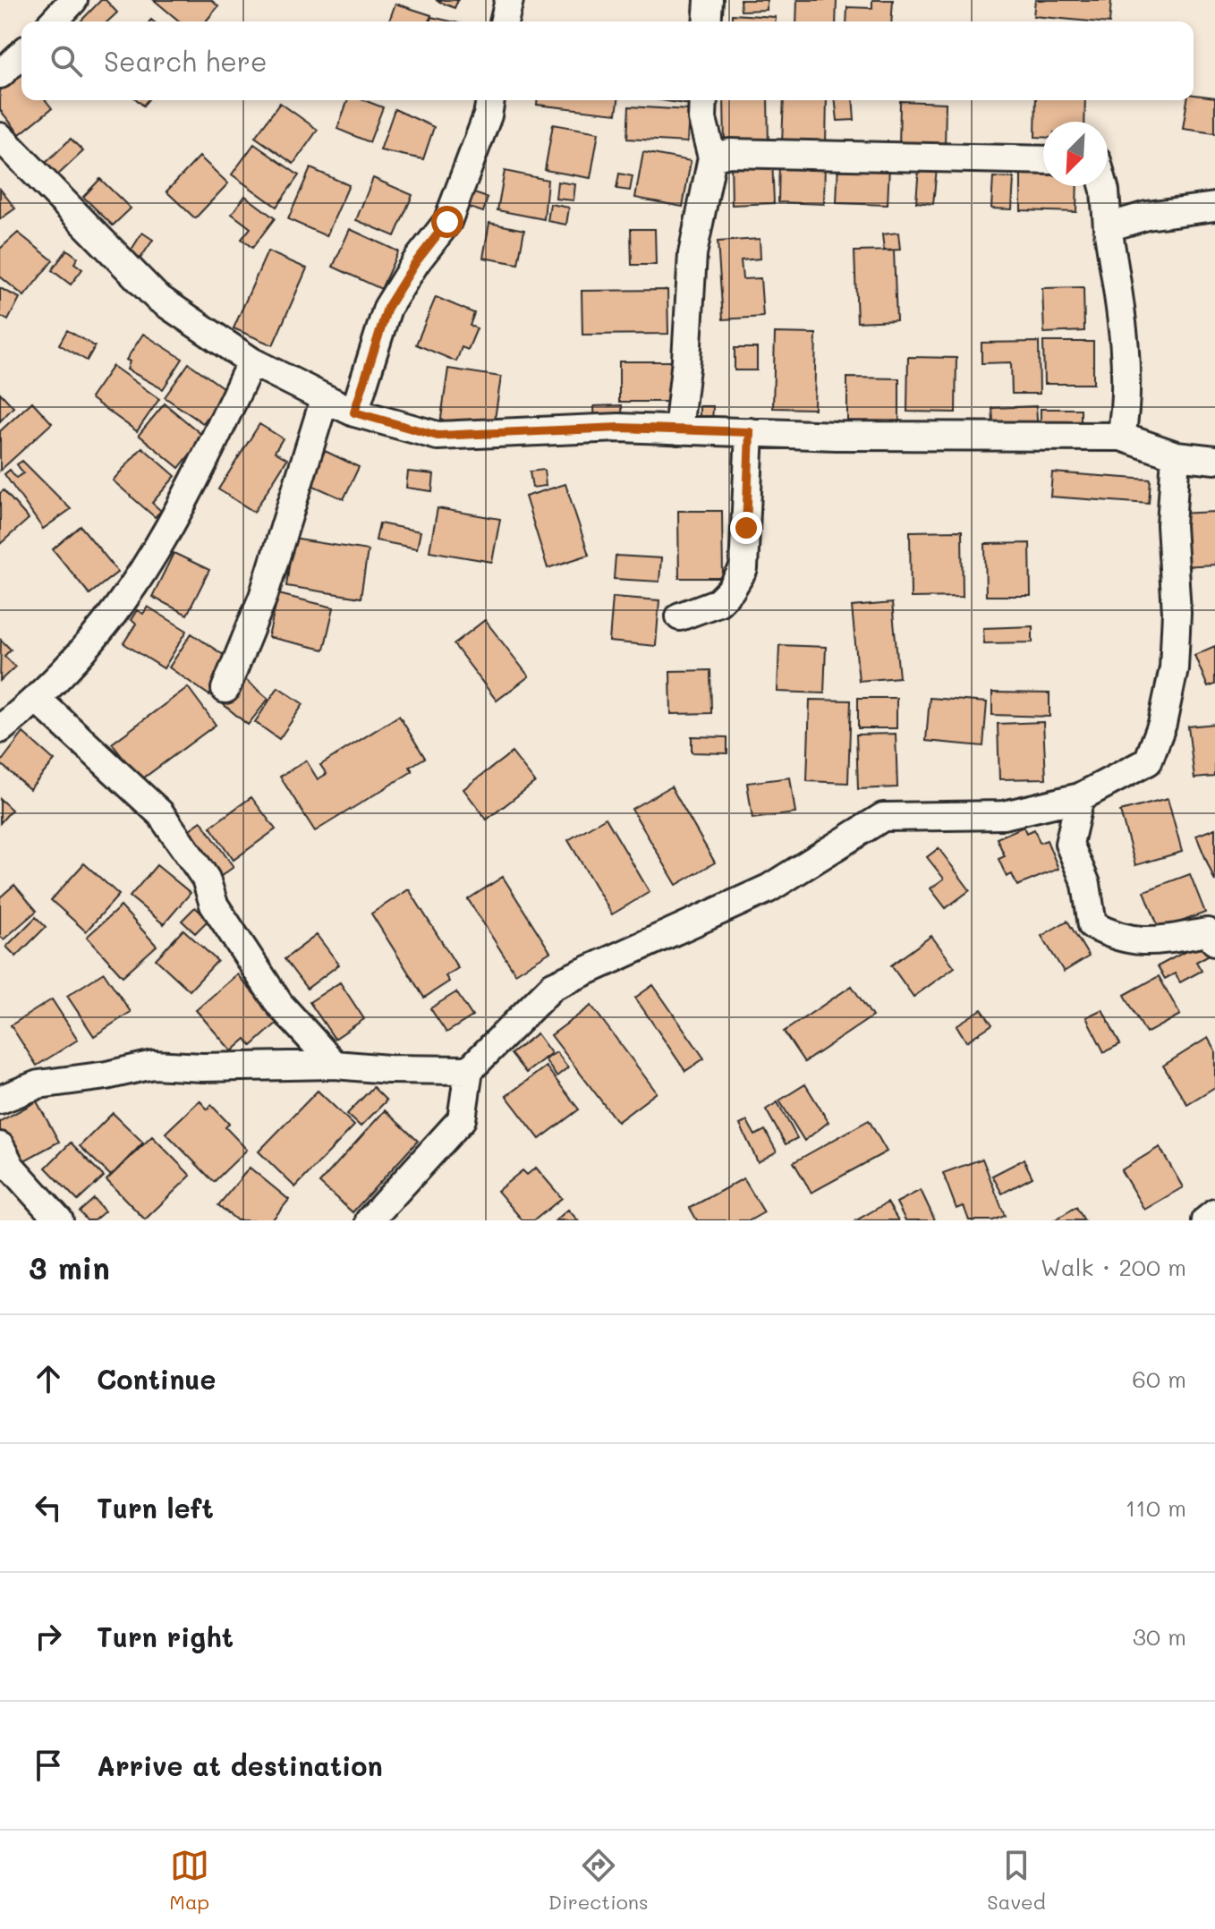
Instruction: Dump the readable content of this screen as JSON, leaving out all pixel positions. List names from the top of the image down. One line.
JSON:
{"north":"bottom left","page":{"search":"Search here","heading":["3 min","Walk · 200 m"],"list":[["Continue","60 m"],["Turn left","110 m"],["Turn right","30 m"],"Arrive at destination"],"nav":["Map","Directions","Saved"]}}
